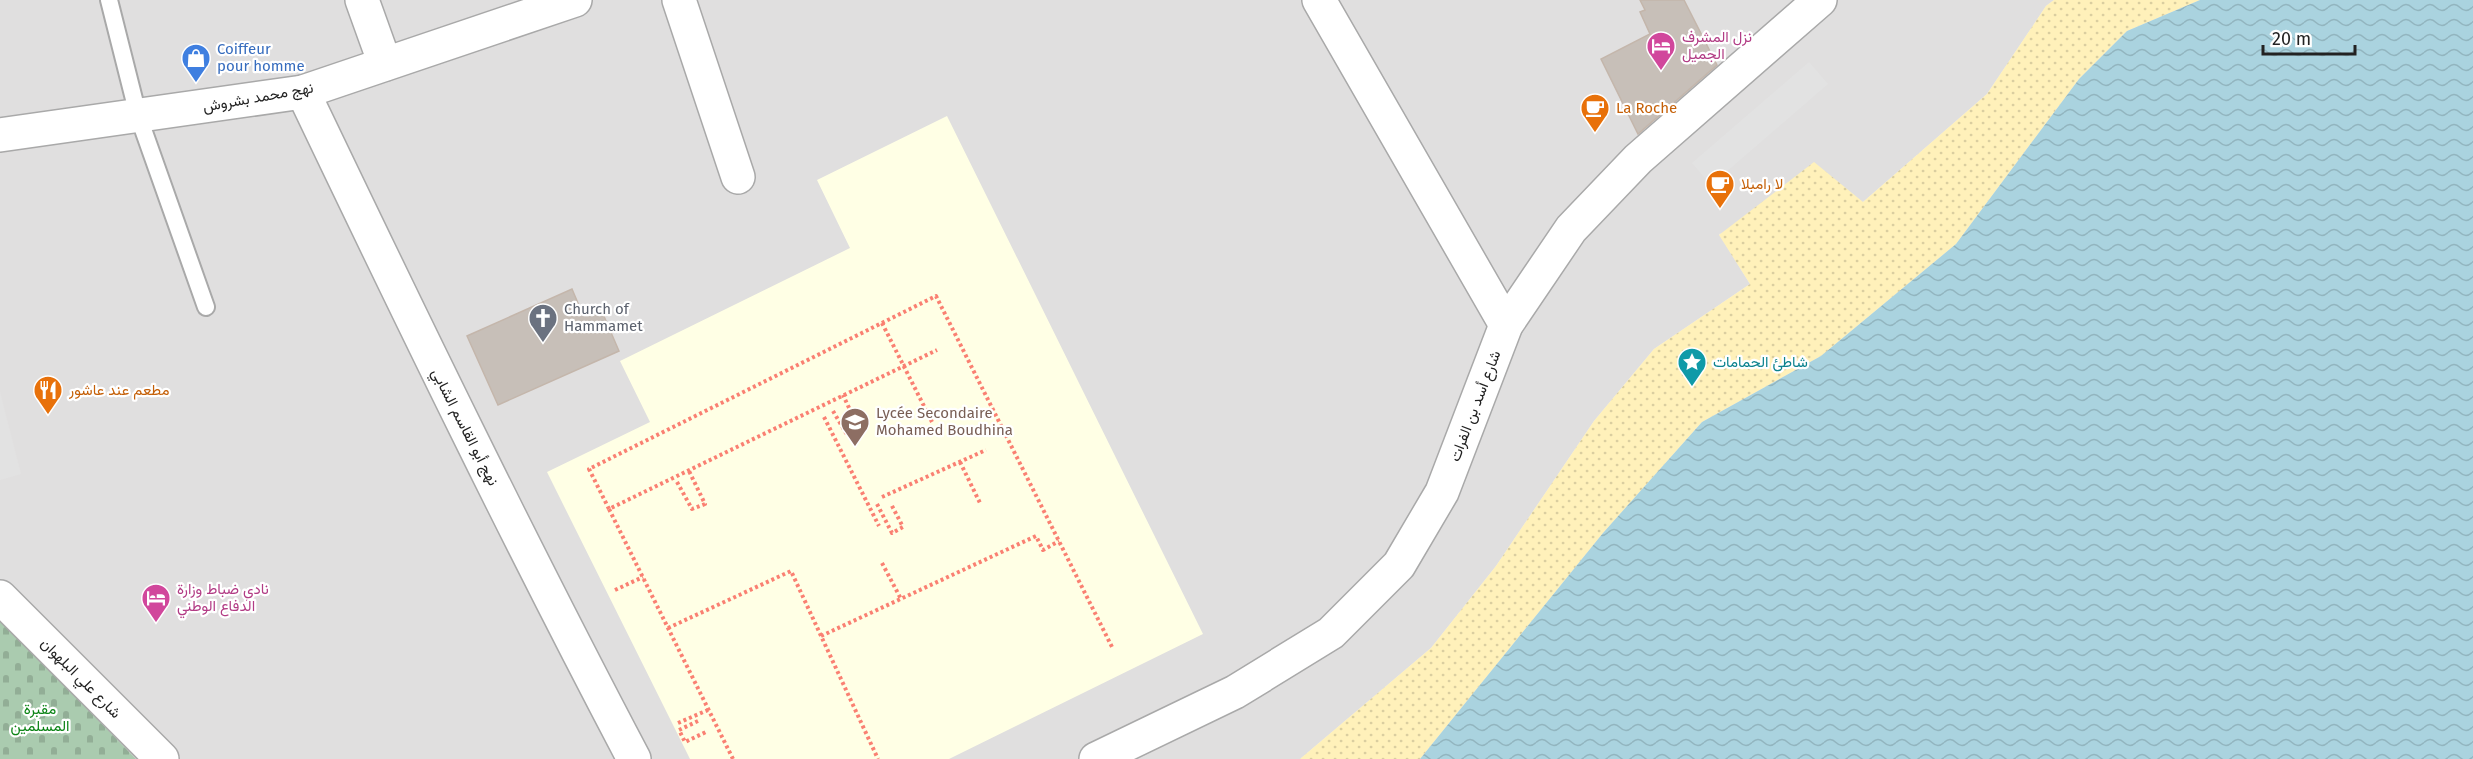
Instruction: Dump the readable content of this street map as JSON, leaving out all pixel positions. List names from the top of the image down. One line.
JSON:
{"streets":{"street":["نهج محمد بشروش","شارع أسد بن الفرات","نهج أبو القاسم الشابي","شارع علي البلهوان"]},"crossings":[["نهج محمد بشروش","نهج أبو القاسم الشابي"]],"parks":["مقبرة المسلمين"],"places":{"hotel":["نزل المشرف الجميل","نادي ضباط وزارة الدفاع الوطني"],"shop":["Coiffeur pour homme"],"cafe":["La Roche","لا رامبلا"],"church":["Church of Hammamet"],"place":["شاطئ الحمامات"],"restaurant":["مطعم عند عاشور"],"school or university":["Lycée Secondaire Mohamed Boudhina"]},"scale_bar":"20 m"}
